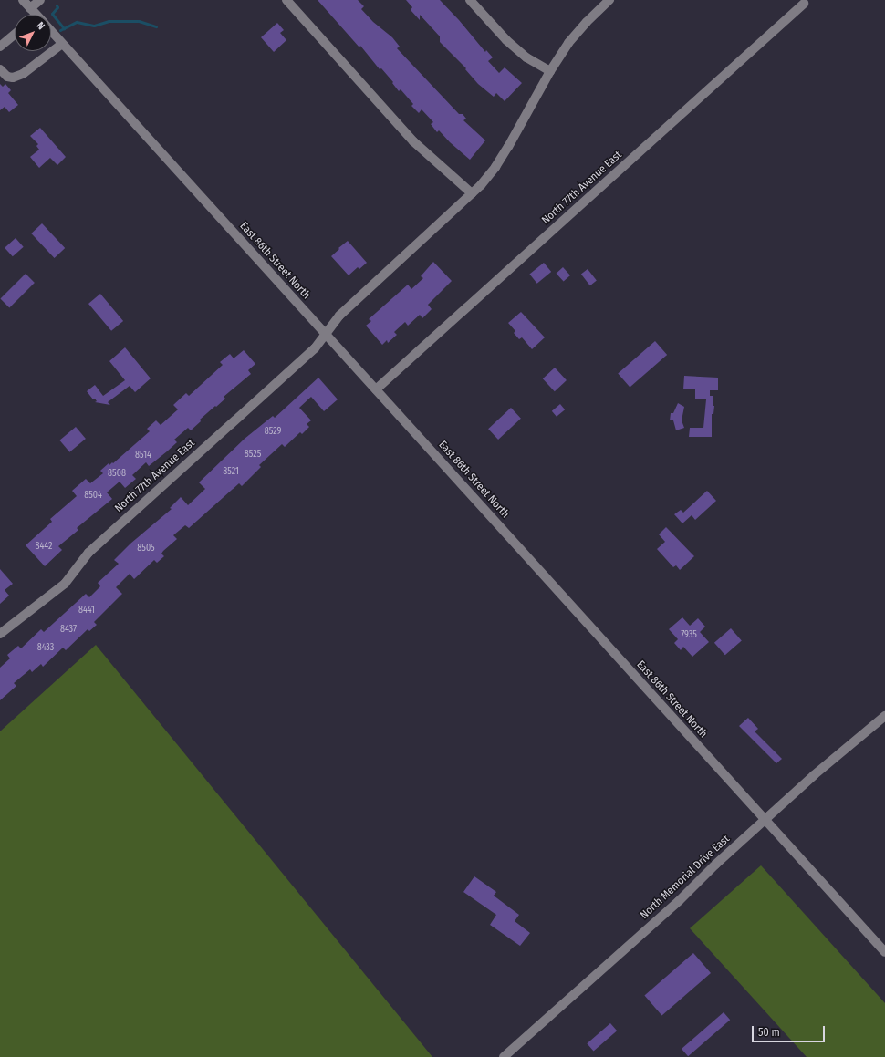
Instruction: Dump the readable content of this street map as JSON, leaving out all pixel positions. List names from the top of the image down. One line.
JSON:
{"streets":{"street":["North 77th Avenue East","East 86th Street North","North Memorial Drive East"]},"crossings":[["North 77th Avenue East","East 86th Street North"],["East 86th Street North","North Memorial Drive East"]],"house_numbers":["8529","8525","8514","8521","8508","8504","8442","8505","8441","8437","7935","8433"],"scale_bar":"50 m","north":"top right"}
